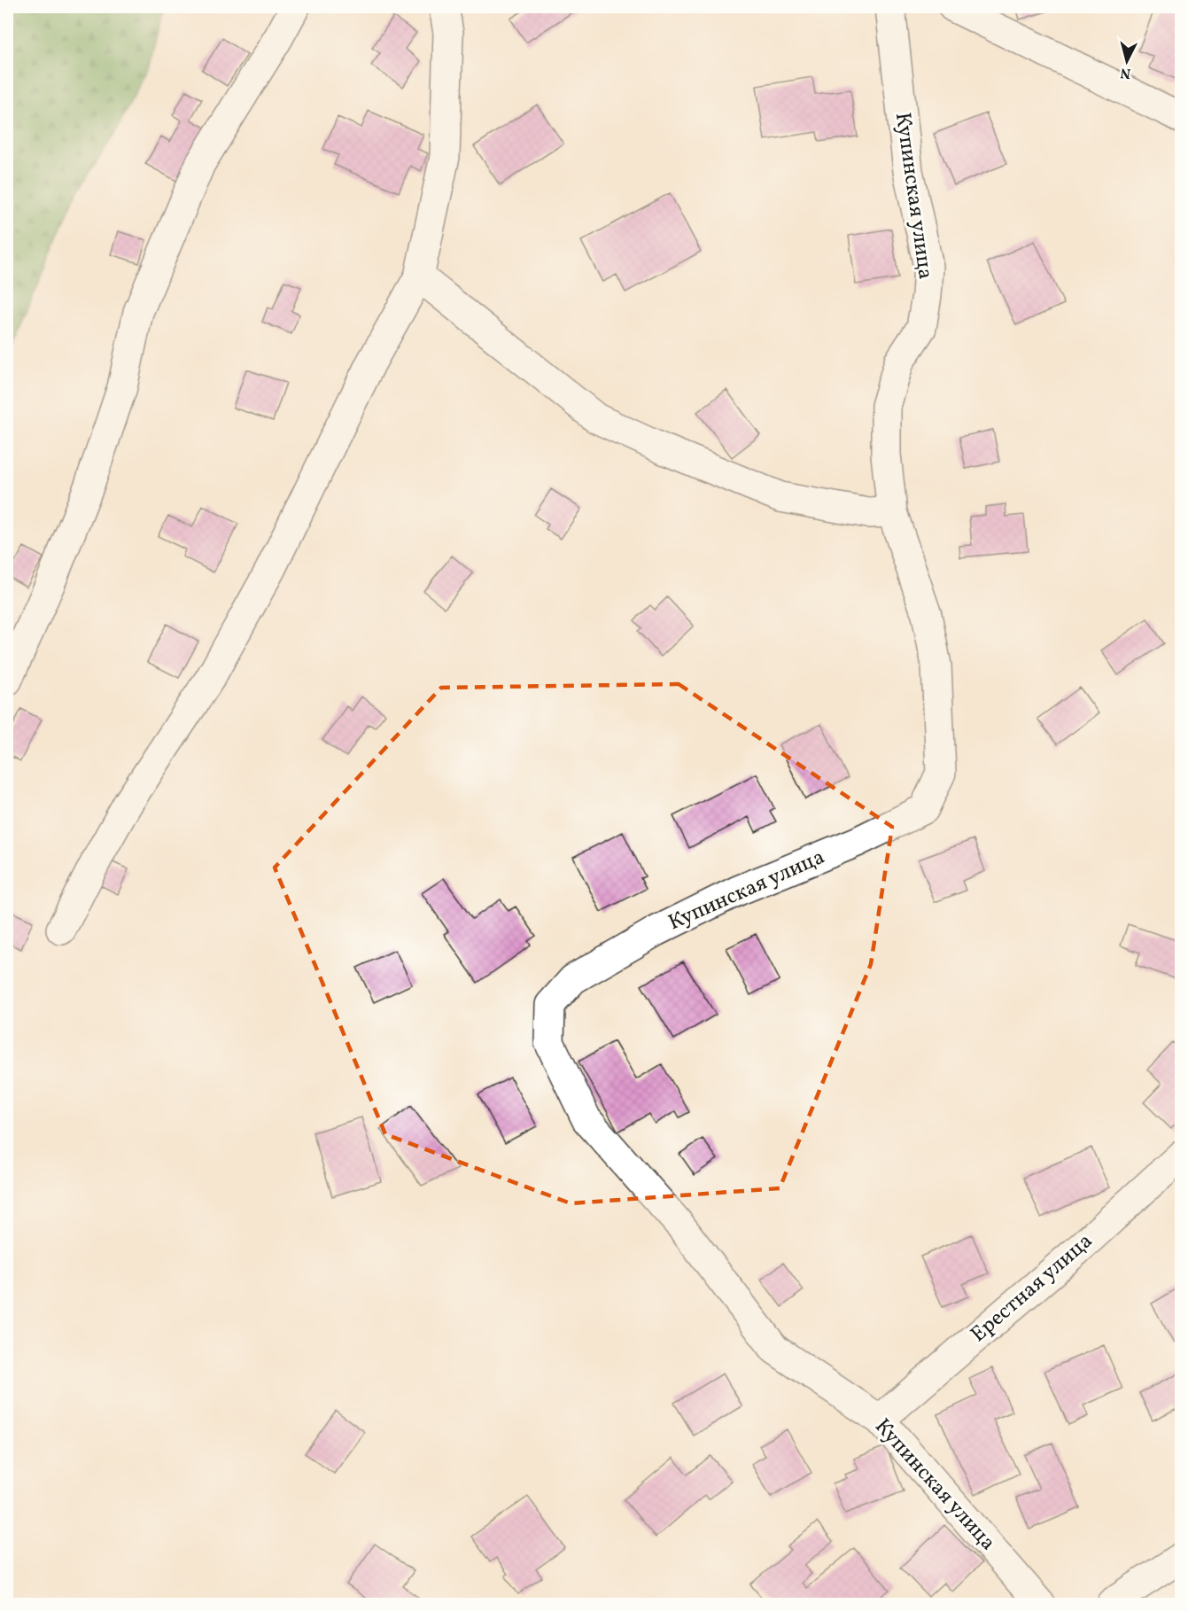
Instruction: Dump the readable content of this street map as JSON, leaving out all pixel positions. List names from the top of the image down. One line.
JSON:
{"streets":{"street":["Купинская улица","Ерестная улица"]},"crossings":[["Купинская улица","Ерестная улица"]],"north":"bottom"}
